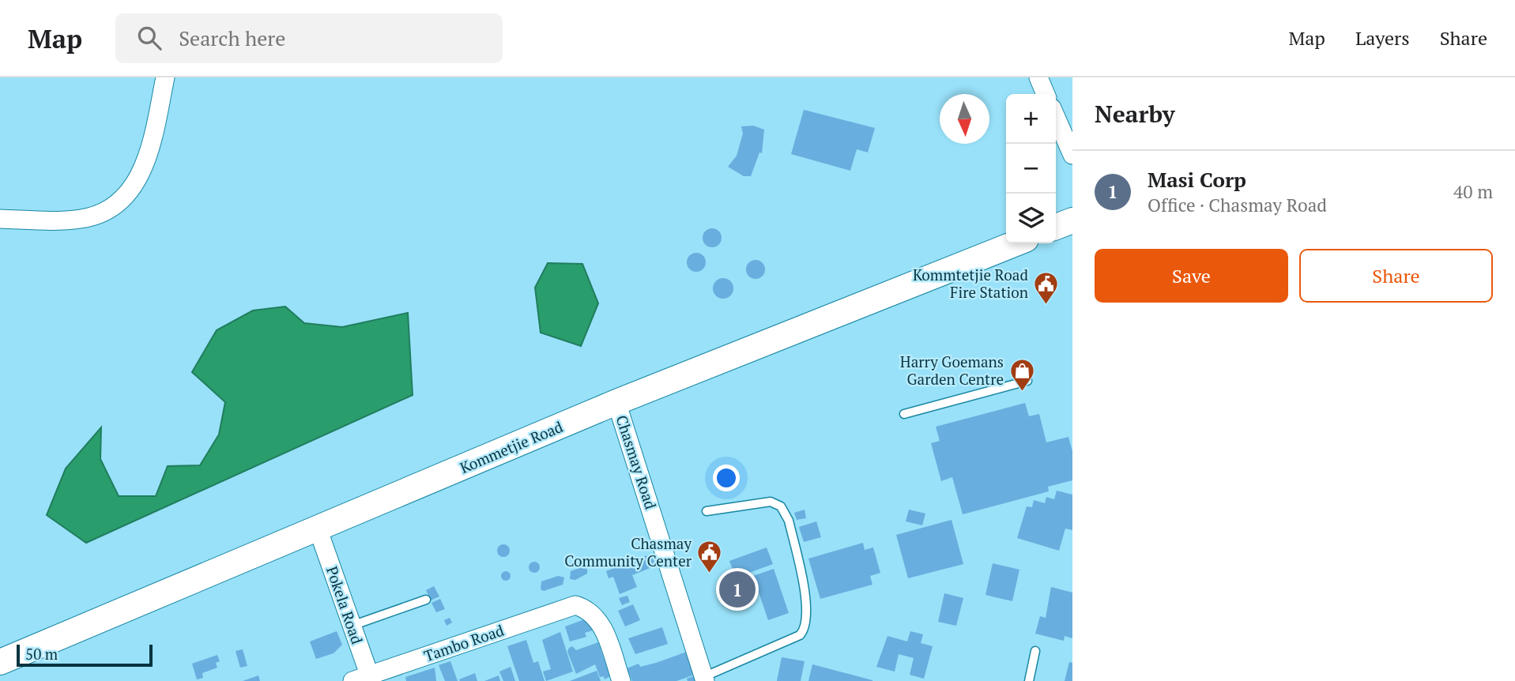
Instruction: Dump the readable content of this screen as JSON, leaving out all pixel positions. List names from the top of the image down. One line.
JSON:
{"streets":{"main road":["Kommetjie Road"],"street":["Chasmay Road","Pokela Road","Tambo Road"]},"crossings":[["Kommetjie Road","Chasmay Road"],["Kommetjie Road","Pokela Road"],["Pokela Road","Tambo Road"]],"places":{"public building":["Kommtetjie Road Fire Station","Chasmay Community Center"],"shop":["Harry Goemans Garden Centre"]},"scale_bar":"50 m","north":"bottom","page":{"header":"Map","search":"Search here","nav":["Map","Layers","Share"],"heading":"Nearby","map_buttons":["+","−"],"list":[{"mark":"1","name":"Masi Corp","note":"Office · Chasmay Road","value":"40 m"}],"buttons":["Save","Share"],"pins":"1","scale":"50 m"}}
